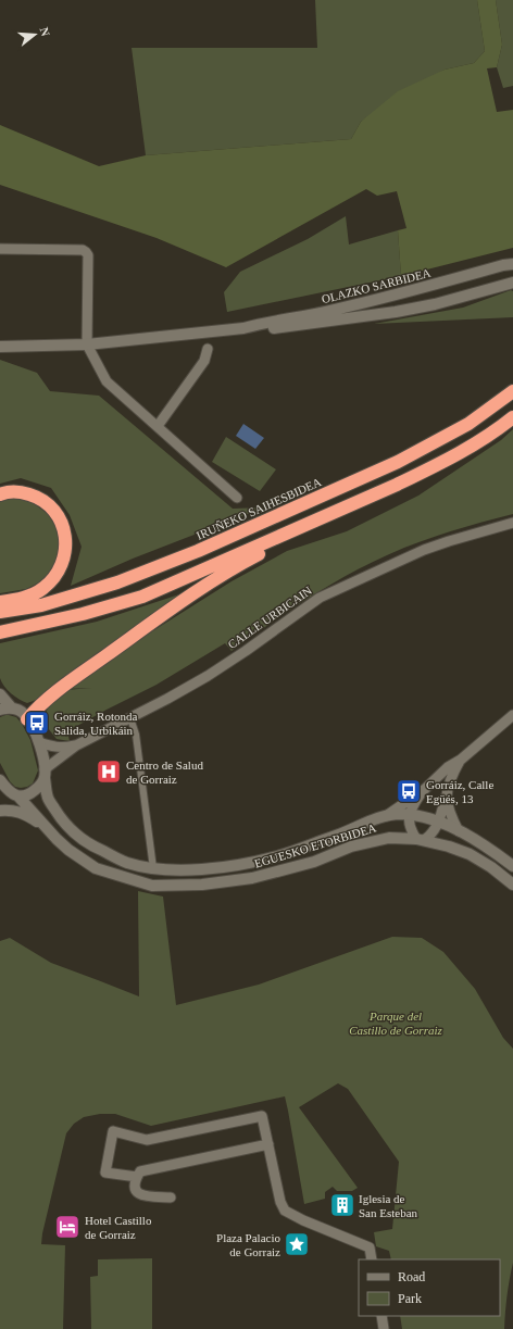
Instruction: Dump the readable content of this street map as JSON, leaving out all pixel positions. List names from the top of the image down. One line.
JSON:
{"streets":{"highway":["IRUÑEKO SAIHESBIDEA"],"street":["OLAZKO SARBIDEA","CALLE URBICAIN","EGUESKO ETORBIDEA"]},"crossings":[["CALLE URBICAIN","EGUESKO ETORBIDEA"]],"parks":["Parque del Castillo de Gorraiz"],"places":{"bus stop":["Gorráiz, Rotonda Salida, Urbikáin","Gorráiz, Calle Egüés, 13"],"hospital":["Centro de Salud de Gorraiz"],"building":["Iglesia de San Esteban"],"hotel":["Hotel Castillo de Gorraiz"],"place":["Plaza Palacio de Gorraiz"]},"legend":["Road","Park"],"north":"right"}
